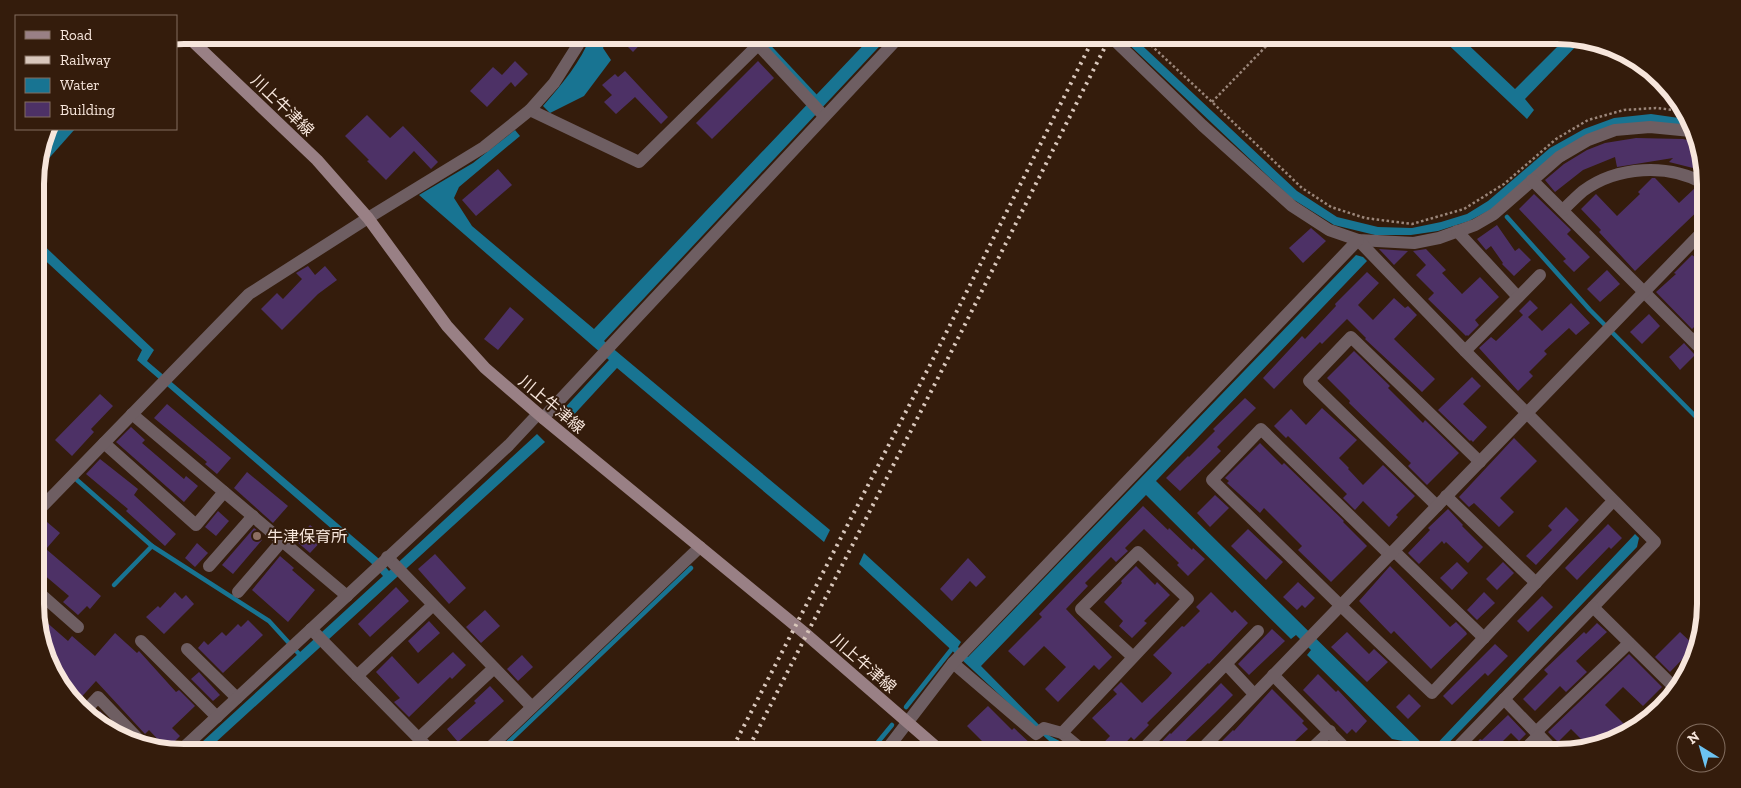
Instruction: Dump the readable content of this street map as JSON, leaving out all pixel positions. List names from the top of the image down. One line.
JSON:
{"streets":{"main road":["川上牛津線"]},"places":["牛津保育所"],"legend":["Road","Railway","Water","Building"],"north":"top left"}
